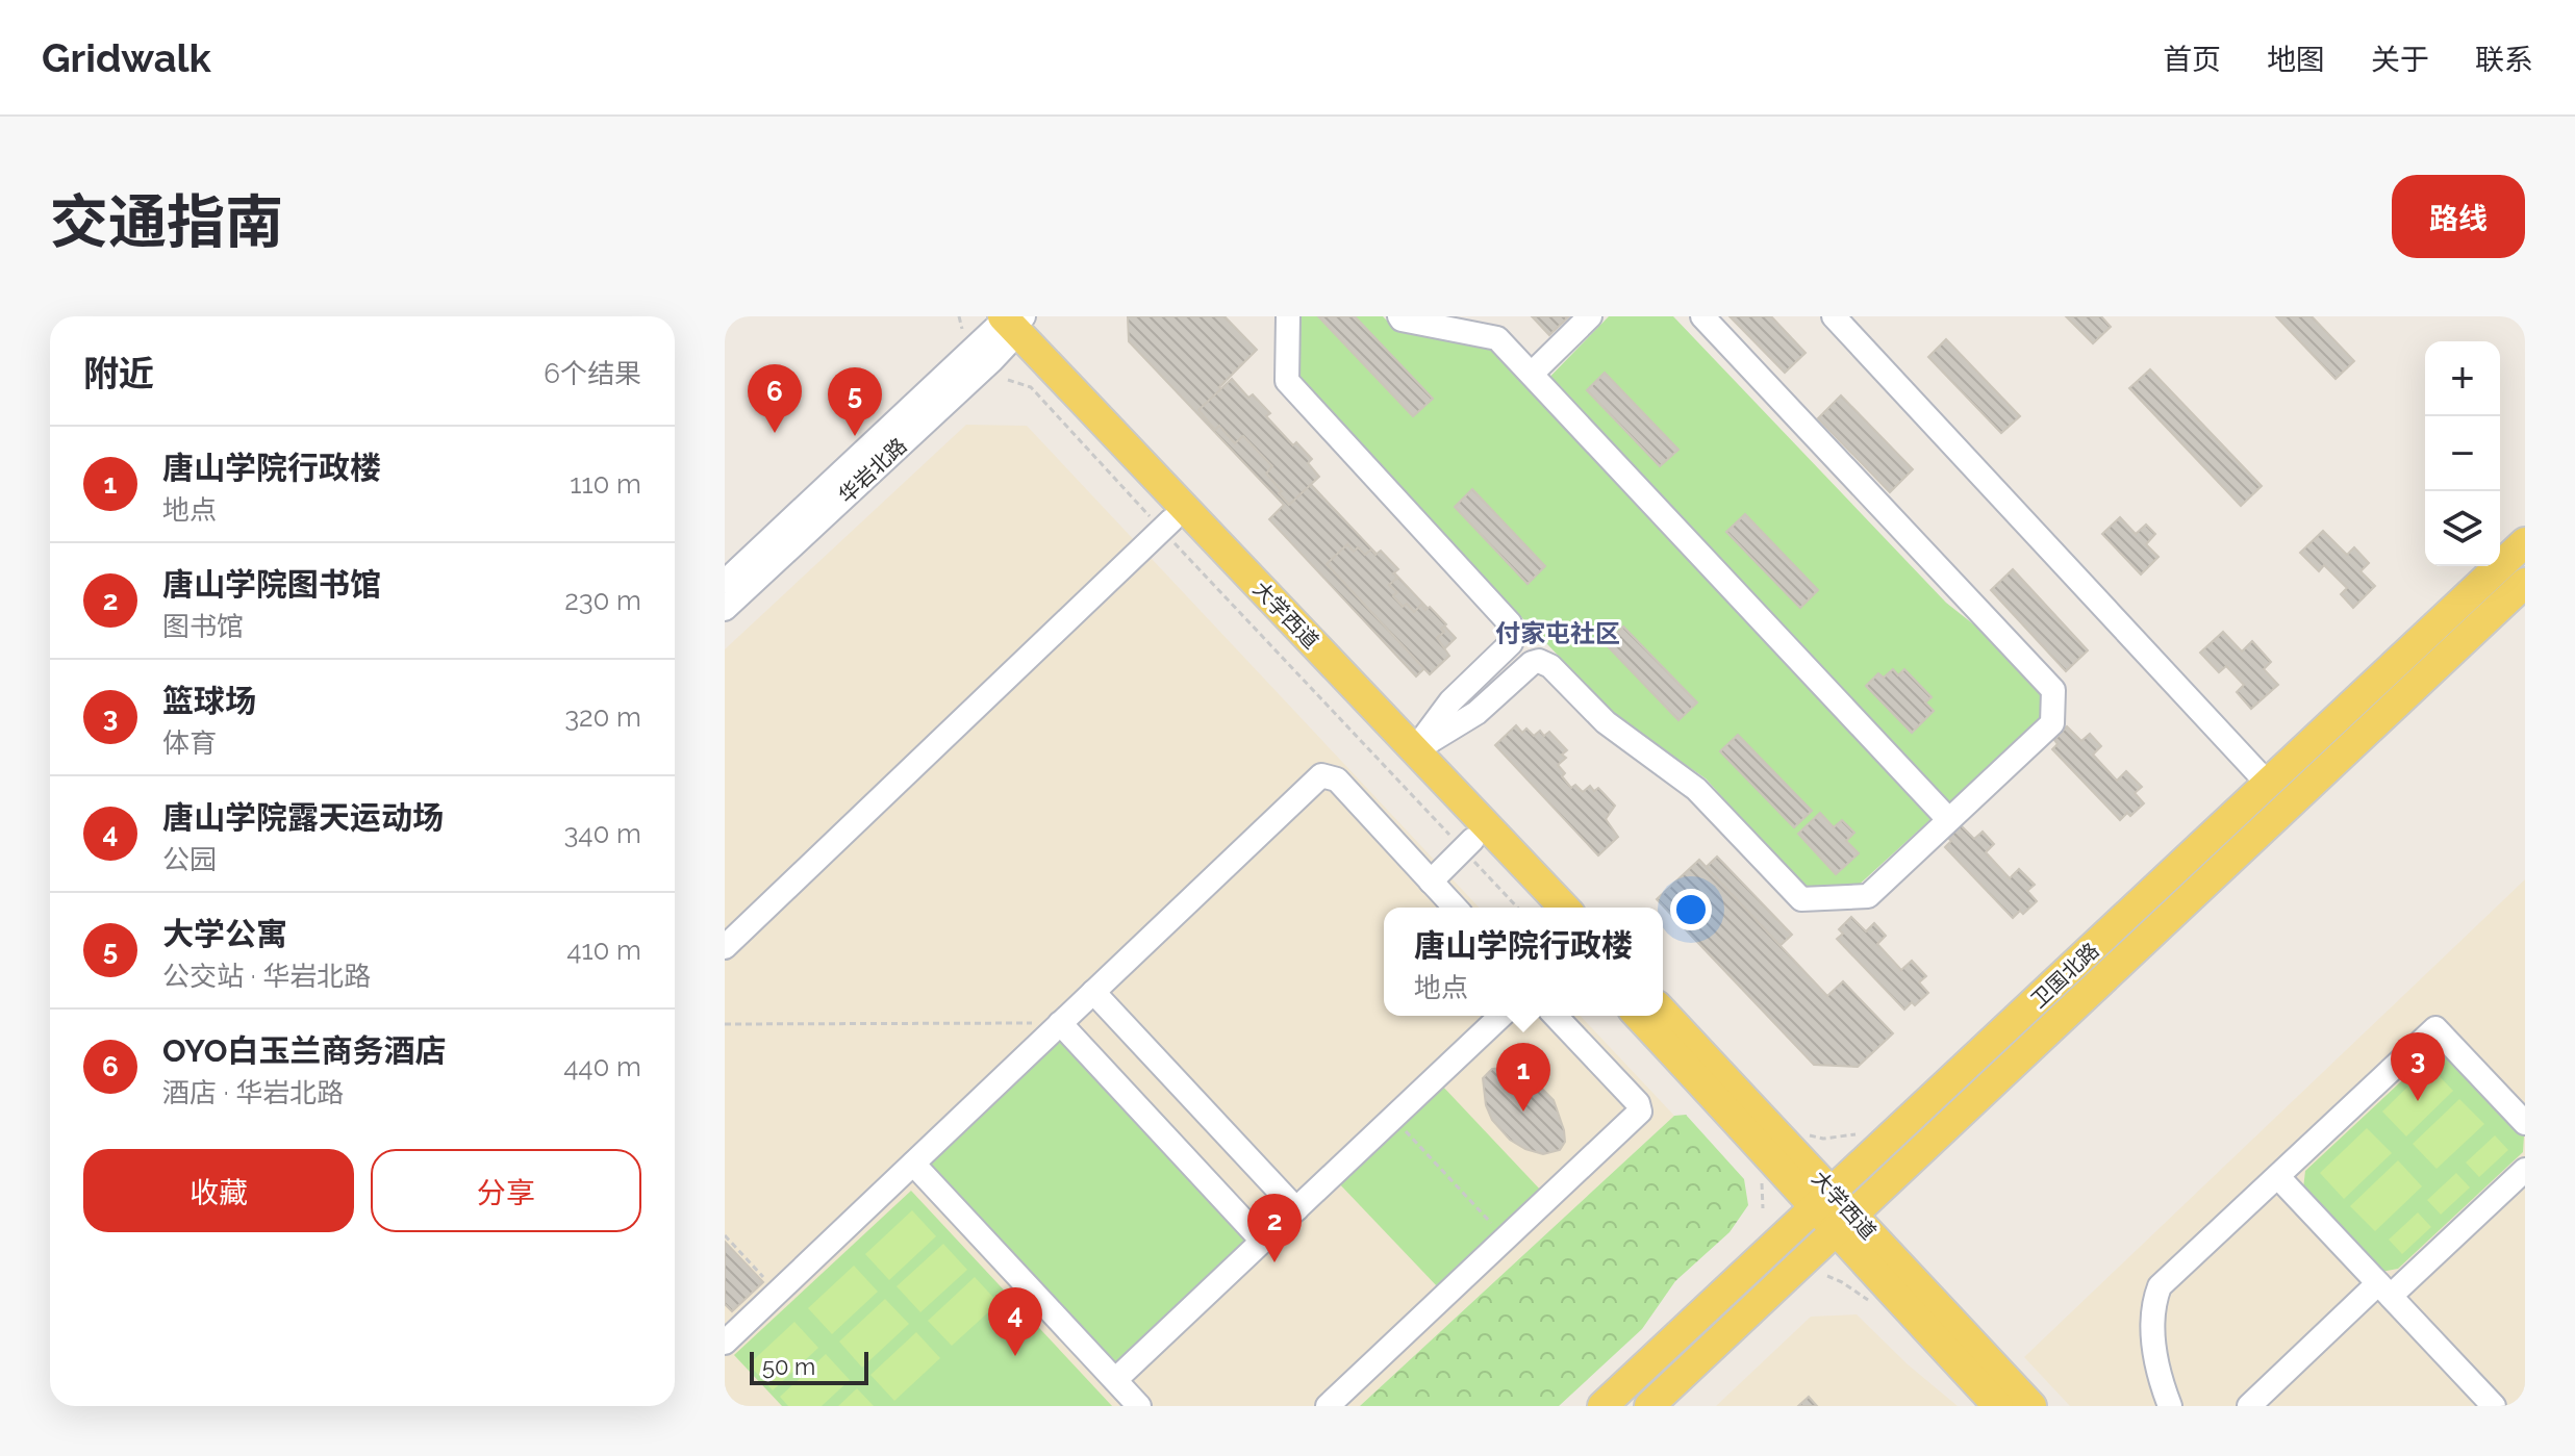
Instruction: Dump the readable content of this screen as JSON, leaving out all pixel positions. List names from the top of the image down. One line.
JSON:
{"streets":{"main road":["大学西道","卫国北路"],"street":["华岩北路"]},"crossings":[["华岩北路","大学西道"],["大学西道","卫国北路"]],"districts":["付家屯社区"],"scale_bar":"50 m","page":{"header":"Gridwalk","nav":["首页","地图","关于","联系"],"title":"交通指南","buttons":["路线",["收藏","分享"]],"heading":["附近","6个结果"],"map_buttons":["+","−"],"pins":["6","5","3","1","2","4"],"list":[{"mark":"1","name":"唐山学院行政楼","note":"地点","value":"110 m"},{"mark":"2","name":"唐山学院图书馆","note":"图书馆","value":"230 m"},{"mark":"3","name":"篮球场","note":"体育","value":"320 m"},{"mark":"4","name":"唐山学院露天运动场","note":"公园","value":"340 m"},{"mark":"5","name":"大学公寓","note":"公交站 · 华岩北路","value":"410 m"},{"mark":"6","name":"OYO白玉兰商务酒店","note":"酒店 · 华岩北路","value":"440 m"}],"popup":["唐山学院行政楼","地点"],"scale":"50 m"}}
